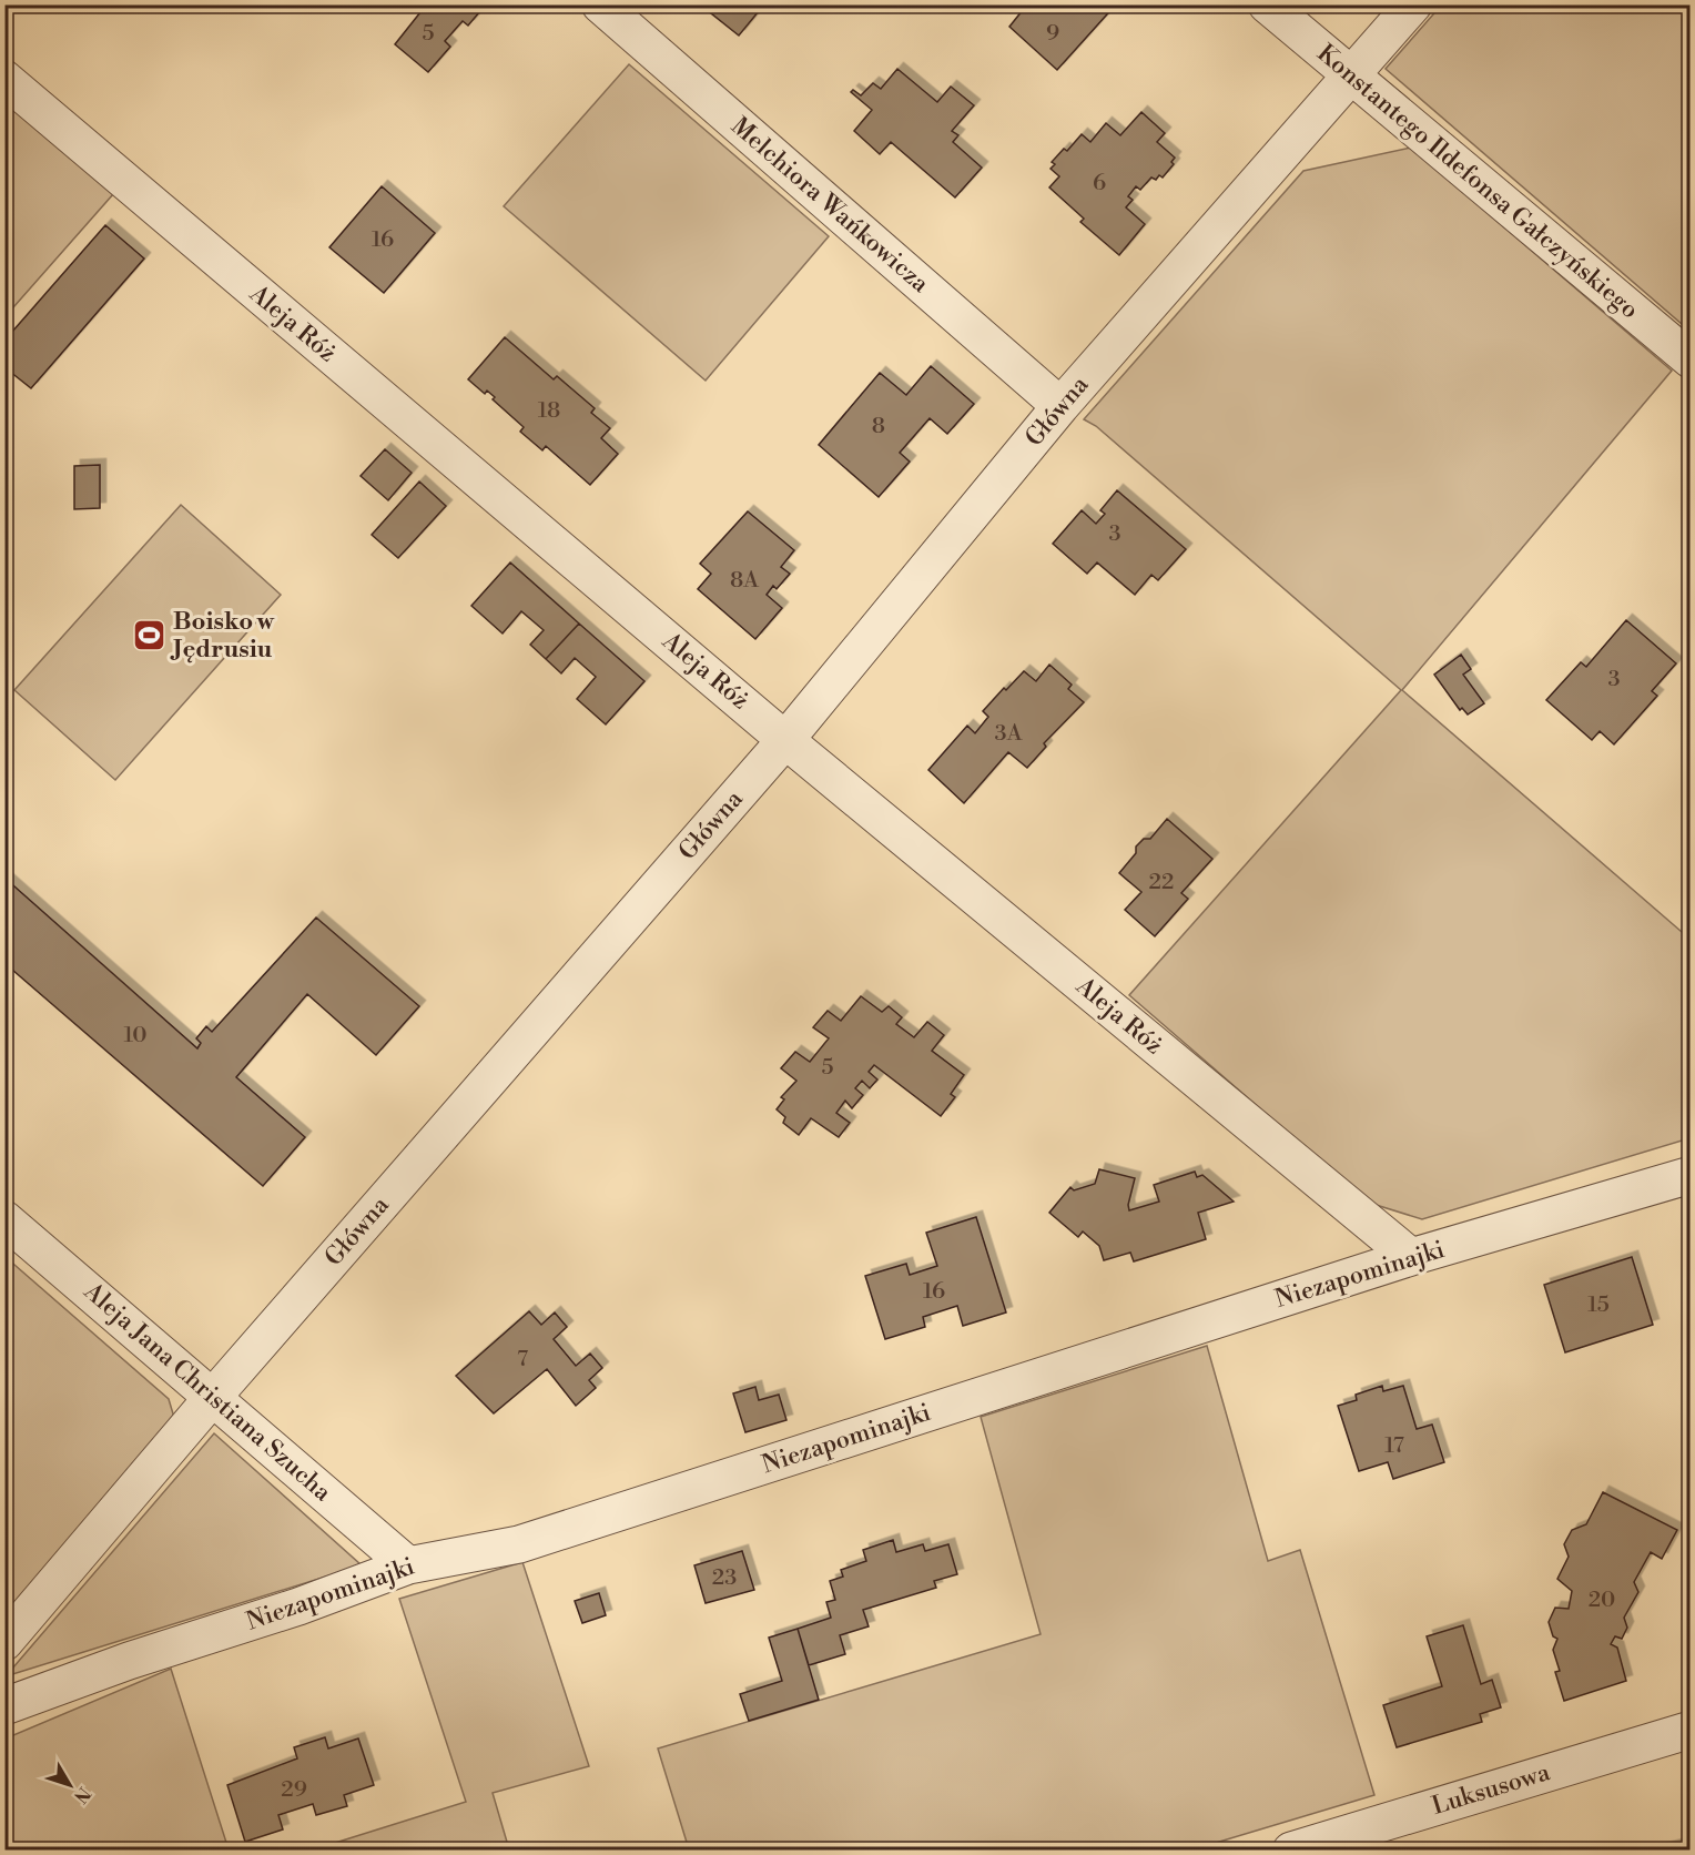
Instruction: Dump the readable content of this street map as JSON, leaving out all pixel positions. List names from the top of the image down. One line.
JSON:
{"streets":{"street":["Konstantego Ildefonsa Gałczyńskiego","Melchiora Wańkowicza","Aleja Róż","Główna","Niezapominajki","Aleja Jana Christiana Szucha","Luksusowa"]},"crossings":[["Konstantego Ildefonsa Gałczyńskiego","Główna"],["Melchiora Wańkowicza","Główna"],["Aleja Róż","Główna"],["Aleja Róż","Niezapominajki"],["Główna","Aleja Jana Christiana Szucha"],["Niezapominajki","Aleja Jana Christiana Szucha"]],"places":{"sports":["Boisko w Jędrusiu"]},"house_numbers":["5","9","6","16","18","8","3","8A","3","3A","22","10","5","16","15","7","17","23","20","29"],"north":"bottom right"}
